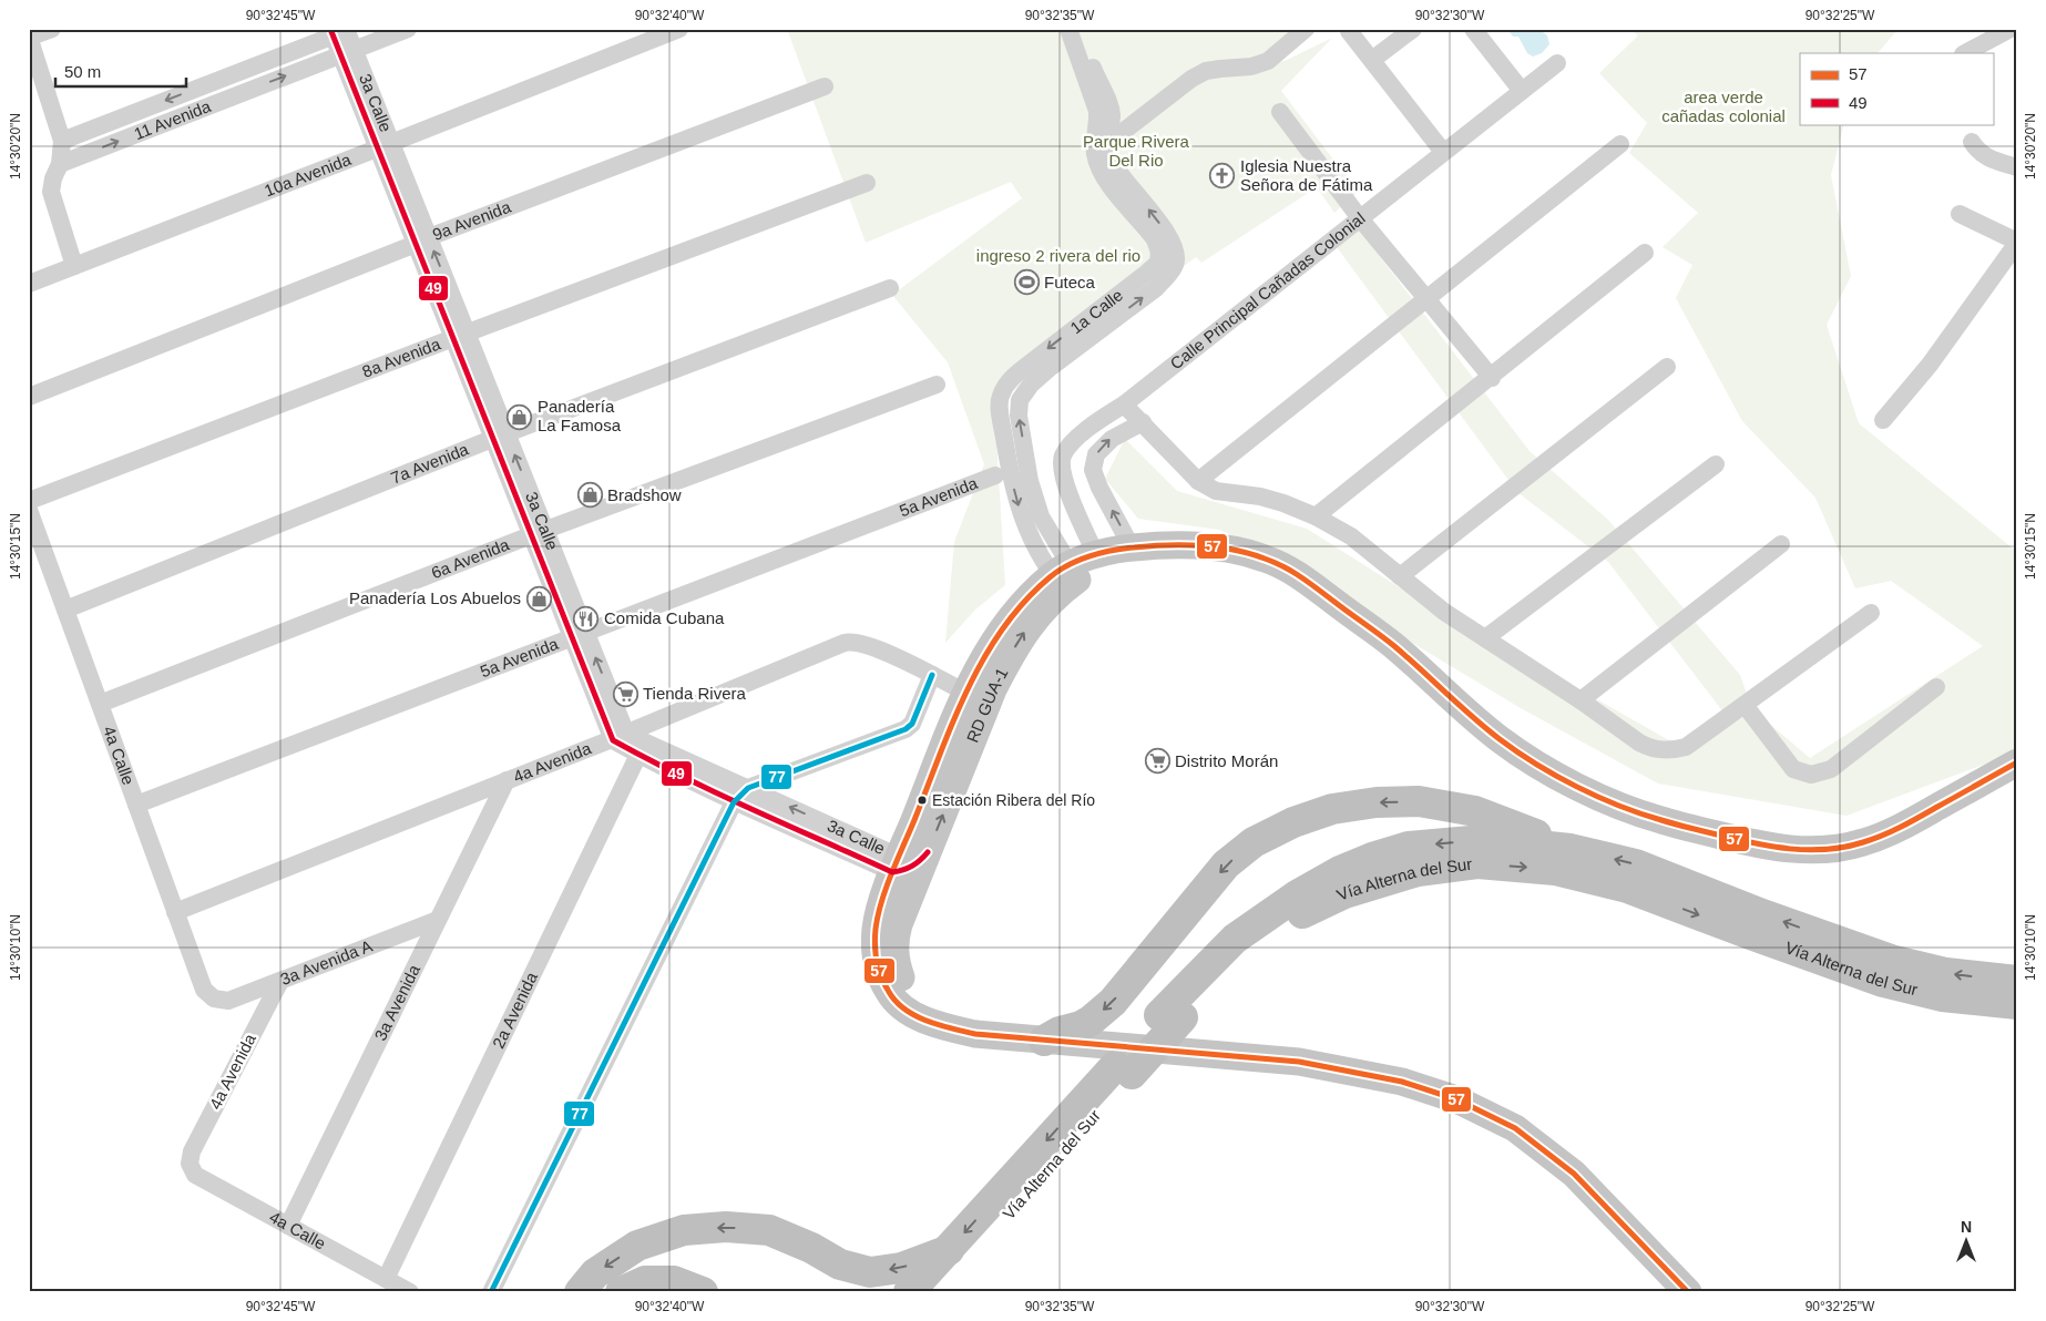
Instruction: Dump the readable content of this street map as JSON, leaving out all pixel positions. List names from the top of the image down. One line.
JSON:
{"streets":{"highway":["Vía Alterna del Sur"],"main road":["RD GUA-1"],"street":["3a Calle","11 Avenida","10a Avenida","9a Avenida","Calle Principal Cañadas Colonial","1a Calle","8a Avenida","7a Avenida","5a Avenida","6a Avenida","4a Calle","4a Avenida","3a Avenida A","3a Avenida","2a Avenida"]},"crossings":[["3a Calle","11 Avenida"],["3a Calle","10a Avenida"],["3a Calle","9a Avenida"],["3a Calle","8a Avenida"],["3a Calle","7a Avenida"],["3a Calle","5a Avenida"],["3a Calle","6a Avenida"],["3a Calle","RD GUA-1"],["3a Calle","4a Avenida"],["3a Calle","2a Avenida"],["Calle Principal Cañadas Colonial","RD GUA-1"],["1a Calle","RD GUA-1"],["7a Avenida","4a Calle"],["5a Avenida","4a Calle"],["6a Avenida","4a Calle"],["RD GUA-1","4a Avenida"],["4a Calle","4a Avenida"],["4a Calle","3a Avenida A"],["4a Calle","3a Avenida"],["4a Calle","2a Avenida"],["4a Avenida","3a Avenida A"],["4a Avenida","3a Avenida"],["3a Avenida A","3a Avenida"]],"parks":["area verde cañadas colonial","Parque Rivera Del Rio","ingreso 2 rivera del rio"],"places":{"church":["Iglesia Nuestra Señora de Fátima"],"sports":["Futeca"],"shop":["Panadería La Famosa","Bradshow","Panadería Los Abuelos"],"restaurant":["Comida Cubana"],"supermarket":["Tienda Rivera","Distrito Morán"],"other":["Estación Ribera del Río"]},"lines":["transit line 49","transit line 57","transit line 77"],"legend":["57","49"],"scale_bar":"50 m","north":"top","coordinates":["90°32'45\"W","90°32'40\"W","90°32'35\"W","90°32'30\"W","90°32'25\"W","14°30'20\"N","14°30'15\"N","14°30'10\"N"]}
